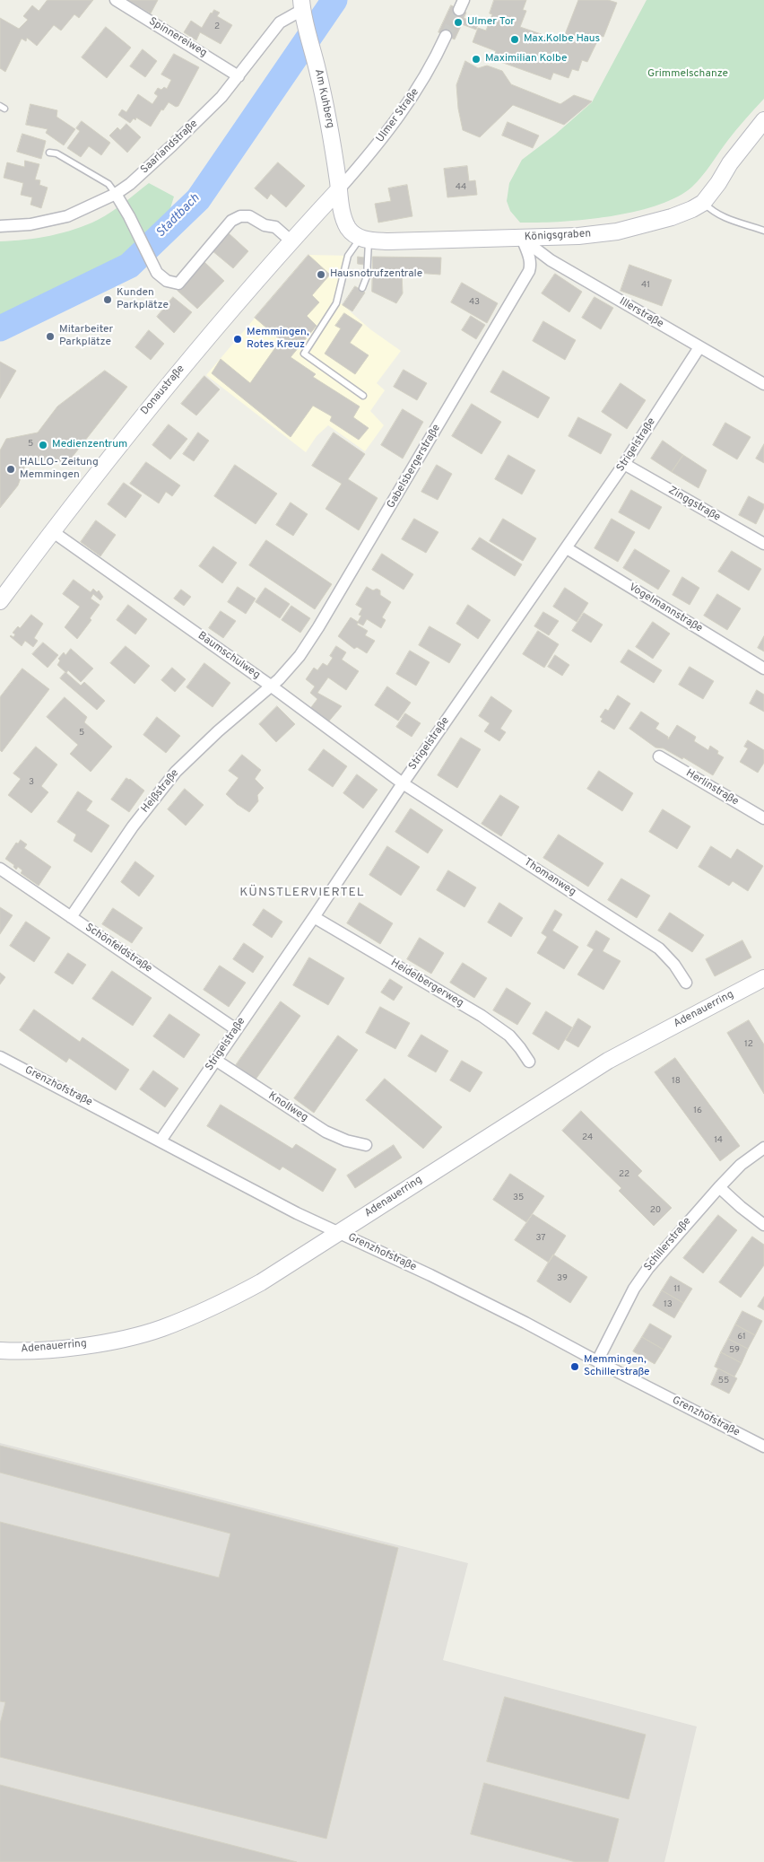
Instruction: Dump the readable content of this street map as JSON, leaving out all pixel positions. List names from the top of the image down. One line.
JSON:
{"streets":{"street":["Spinnereiweg","Am Kuhberg","Ulmer Straße","Saarlandstraße","Königsgraben","Illerstraße","Donaustraße","Strigelstraße","Gabelsbergerstraße","Zinggstraße","Vogelmannstraße","Baumschulweg","Herlinstraße","Heißstraße","Thomanweg","Schönfeldstraße","Heidelbergerweg","Adenauerring","Grenzhofstraße","Knollweg","Schillerstraße"]},"crossings":[["Spinnereiweg","Saarlandstraße"],["Am Kuhberg","Ulmer Straße"],["Am Kuhberg","Saarlandstraße"],["Am Kuhberg","Donaustraße"],["Ulmer Straße","Donaustraße"],["Königsgraben","Illerstraße"],["Königsgraben","Gabelsbergerstraße"],["Illerstraße","Strigelstraße"],["Illerstraße","Gabelsbergerstraße"],["Donaustraße","Baumschulweg"],["Strigelstraße","Zinggstraße"],["Strigelstraße","Vogelmannstraße"],["Strigelstraße","Baumschulweg"],["Strigelstraße","Thomanweg"],["Strigelstraße","Schönfeldstraße"],["Strigelstraße","Heidelbergerweg"],["Strigelstraße","Grenzhofstraße"],["Strigelstraße","Knollweg"],["Gabelsbergerstraße","Baumschulweg"],["Gabelsbergerstraße","Heißstraße"],["Baumschulweg","Heißstraße"],["Baumschulweg","Thomanweg"],["Heißstraße","Schönfeldstraße"],["Adenauerring","Grenzhofstraße"],["Grenzhofstraße","Schillerstraße"]],"districts":["KÜNSTLERVIERTEL"],"water":["Stadtbach"],"parks":["Grimmelschanze"],"places":["Ulmer Tor","Max.Kolbe Haus","Maximilian Kolbe","Hausnotrufzentrale","Kunden Parkplätze","Mitarbeiter Parkplätze","Memmingen, Rotes Kreuz","Medienzentrum","HALLO- Zeitung Memmingen","Memmingen, Schillerstraße"],"house_numbers":["2","44","41","43","5","5","3","12","18","16","24","14","22","35","20","37","39","11","13","61","59","55"]}
